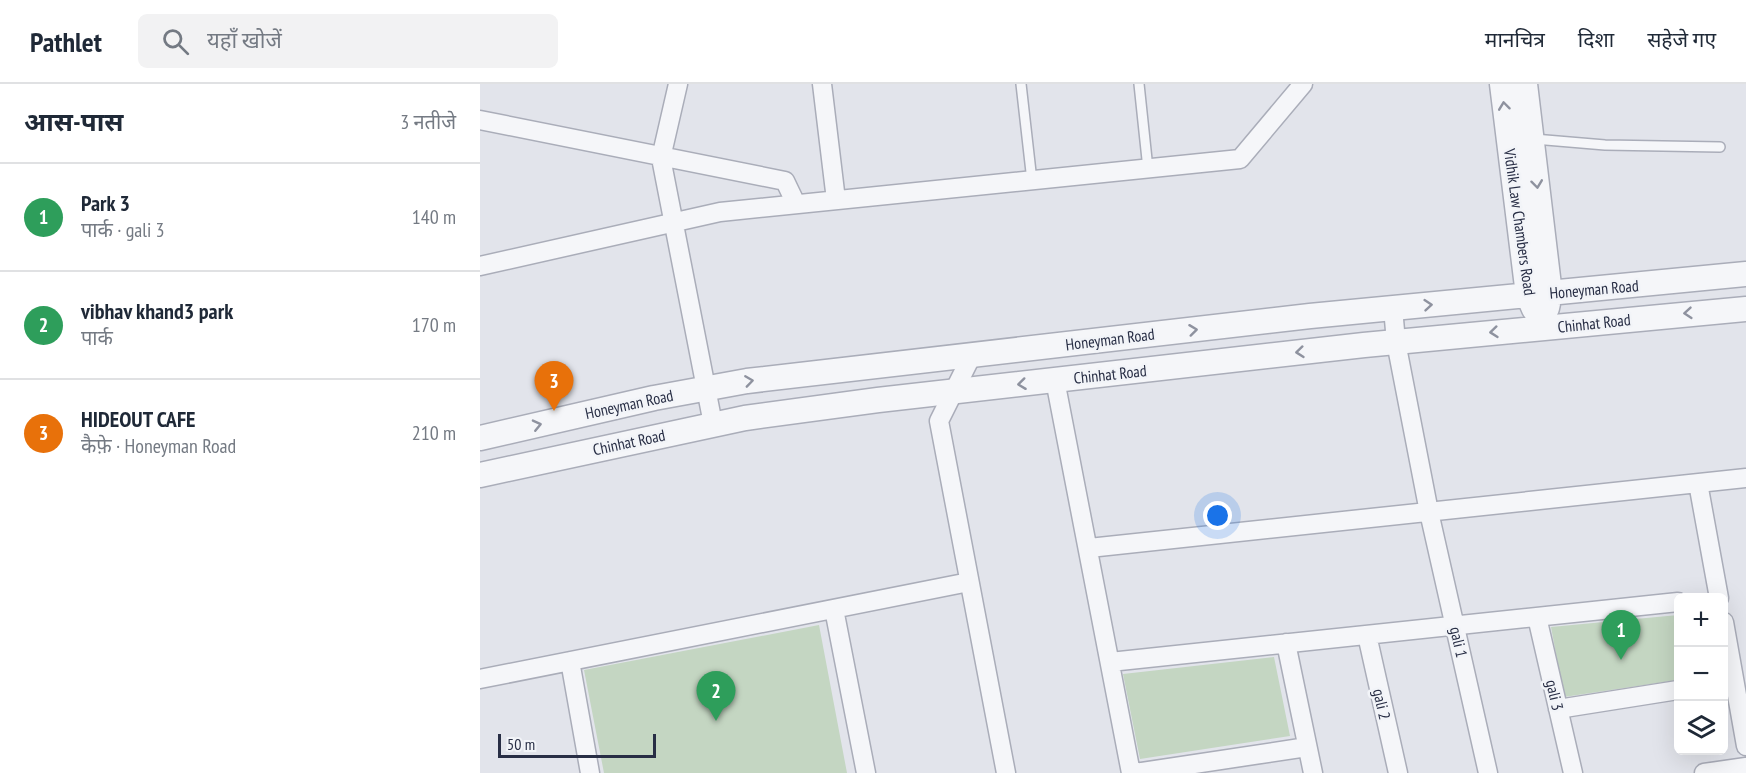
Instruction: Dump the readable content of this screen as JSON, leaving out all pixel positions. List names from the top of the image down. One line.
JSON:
{"streets":{"street":["Vidhik Law Chambers Road","Honeyman Road","Chinhat Road","gali 1","gali 3","gali 2"]},"crossings":[["Vidhik Law Chambers Road","Honeyman Road"],["Vidhik Law Chambers Road","Chinhat Road"],["Honeyman Road","gali 1"],["Chinhat Road","gali 1"]],"scale_bar":"50 m","page":{"header":"Pathlet","search":"यहाँ खोजें","nav":["मानचित्र","दिशा","सहेजे गए"],"heading":["आस-पास","3 नतीजे"],"list":[{"mark":"1","name":"Park 3","note":"पार्क · gali 3","value":"140 m"},{"mark":"2","name":"vibhav khand3 park","note":"पार्क","value":"170 m"},{"mark":"3","name":"HIDEOUT CAFE","note":"कैफ़े · Honeyman Road","value":"210 m"}],"pins":["3","1","2"],"map_buttons":["+","−"],"scale":"50 m"}}
